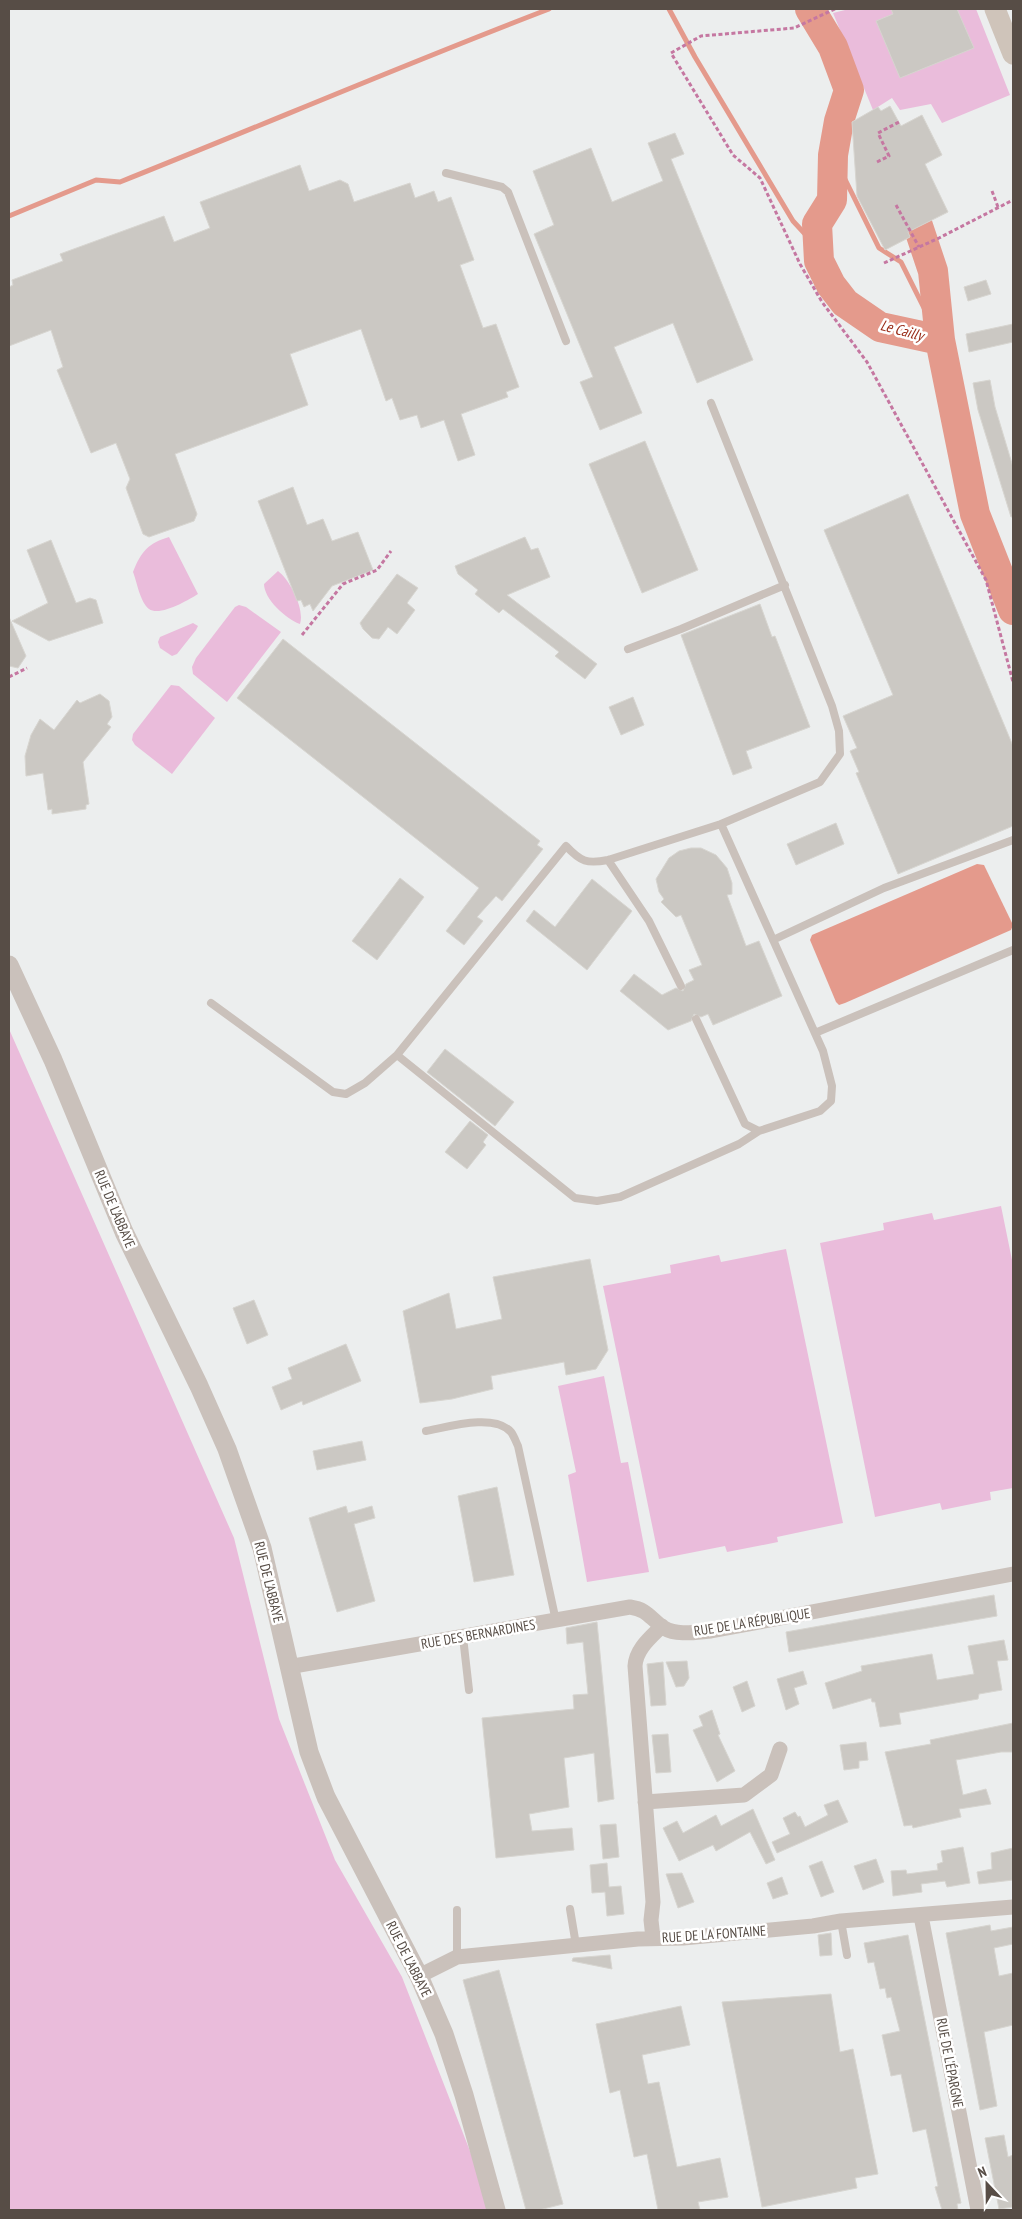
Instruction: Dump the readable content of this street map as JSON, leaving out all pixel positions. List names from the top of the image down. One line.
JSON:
{"streets":{"street":["RUE DE L'ABBAYE","RUE DE LA RÉPUBLIQUE","RUE DES BERNARDINES","RUE DE LA FONTAINE","RUE DE L'ÉPARGNE"]},"crossings":[["RUE DE L'ABBAYE","RUE DES BERNARDINES"],["RUE DE L'ABBAYE","RUE DE LA FONTAINE"],["RUE DE LA RÉPUBLIQUE","RUE DES BERNARDINES"],["RUE DE LA FONTAINE","RUE DE L'ÉPARGNE"]],"water":["Le Cailly"],"north":"top"}
